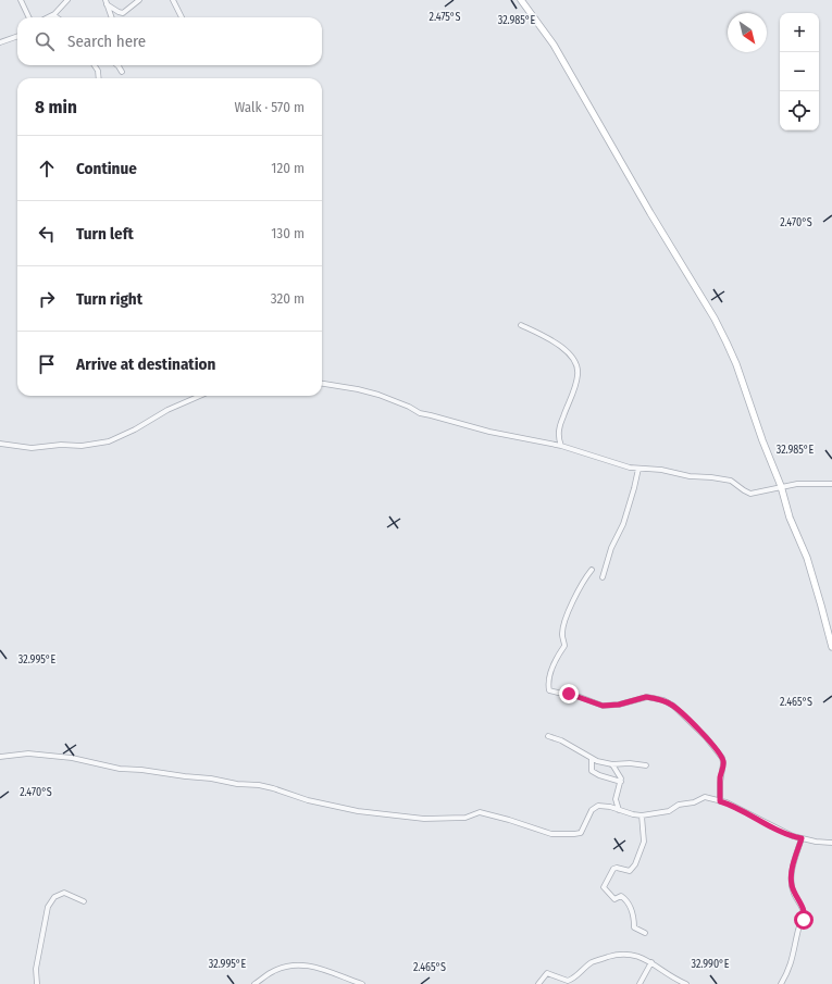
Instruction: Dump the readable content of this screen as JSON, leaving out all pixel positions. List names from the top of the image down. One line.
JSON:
{"north":"bottom right","page":{"map_buttons":["+","−"],"search":"Search here","heading":["8 min","Walk · 570 m"],"list":[["Continue","120 m"],["Turn left","130 m"],["Turn right","320 m"],"Arrive at destination"]},"coordinates":["2.475°S","32.985°E","2.470°S","32.995°E","2.465°S","32.990°E"]}
